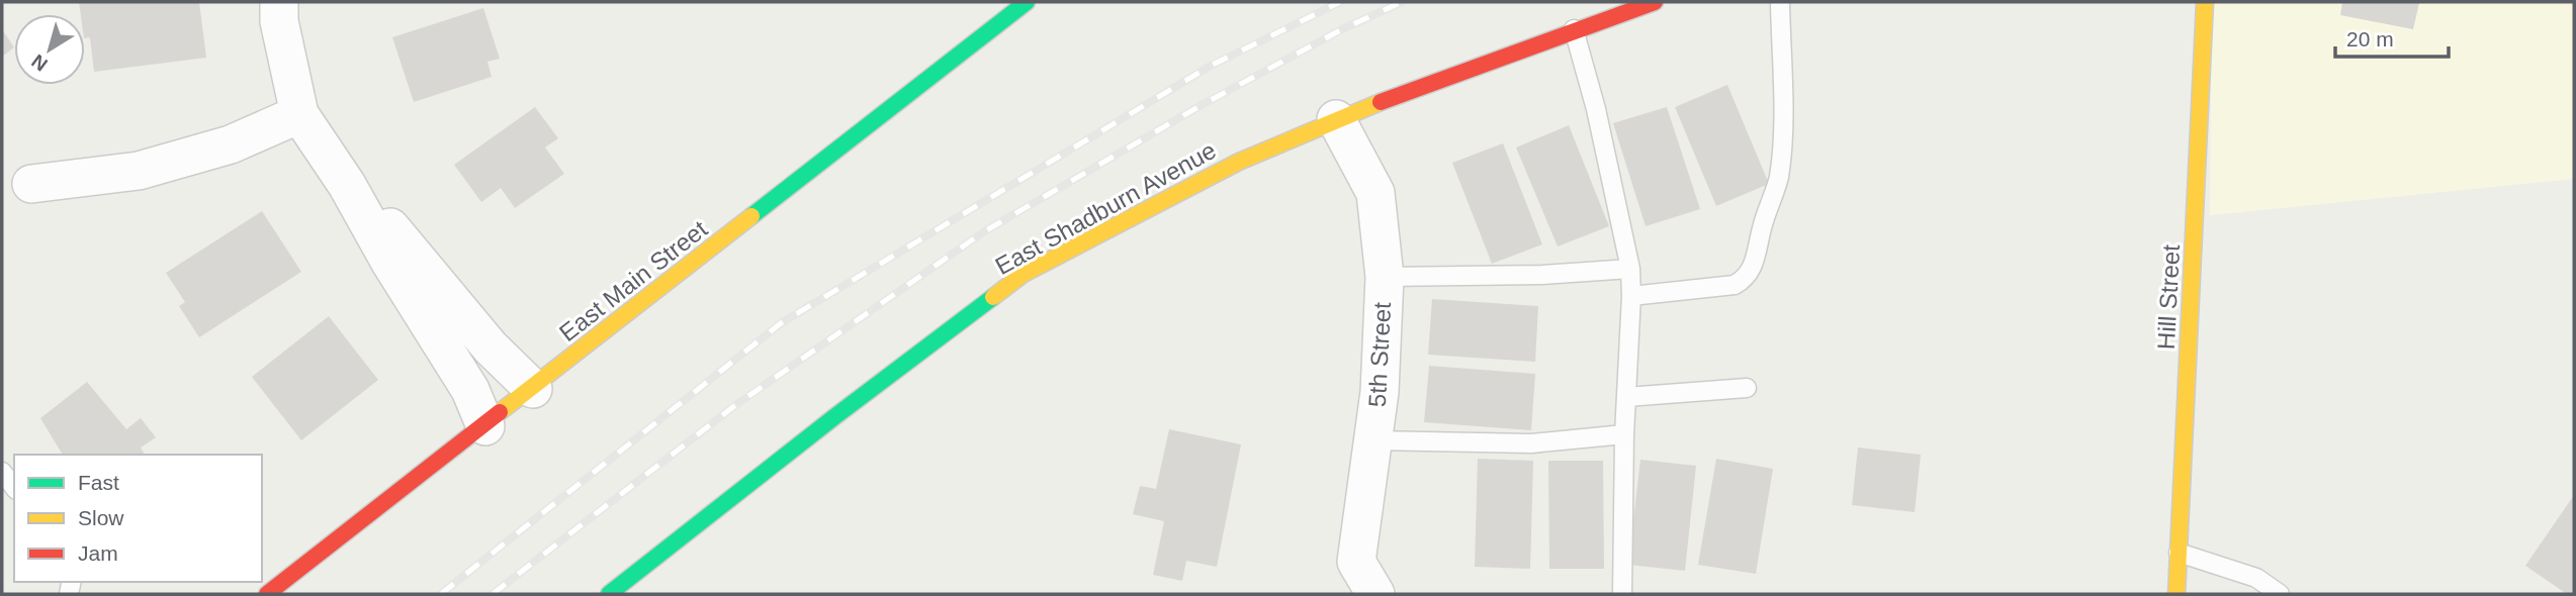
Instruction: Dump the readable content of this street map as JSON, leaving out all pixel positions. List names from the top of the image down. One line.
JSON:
{"streets":{"street":["East Shadburn Avenue","East Main Street","Hill Street","5th Street"]},"crossings":[["East Shadburn Avenue","5th Street"]],"legend":["Fast","Slow","Jam"],"scale_bar":"20 m","north":"bottom left"}
